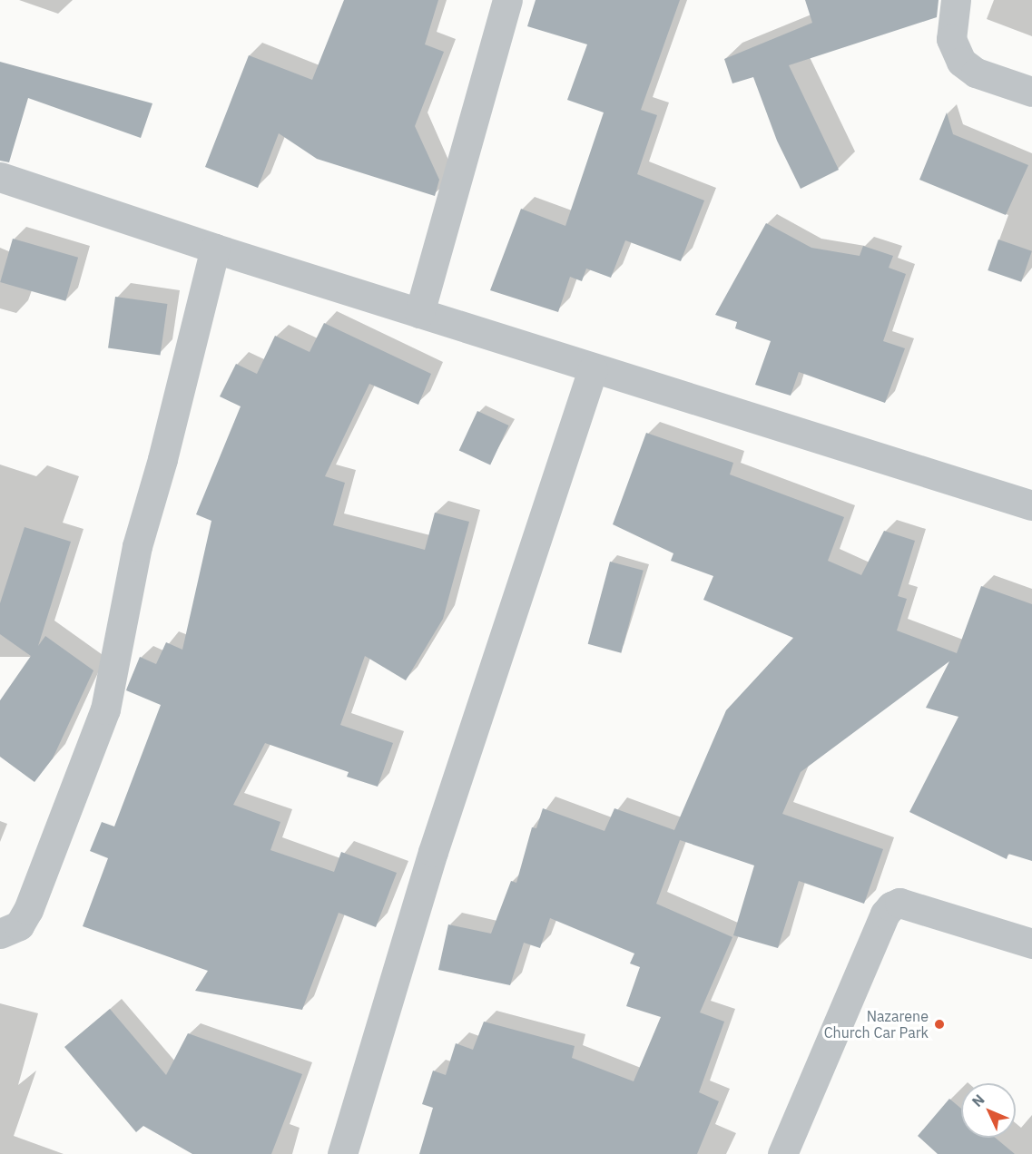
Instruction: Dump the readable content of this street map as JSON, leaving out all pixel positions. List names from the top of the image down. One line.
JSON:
{"places":["Nazarene Church Car Park"],"north":"top left"}
